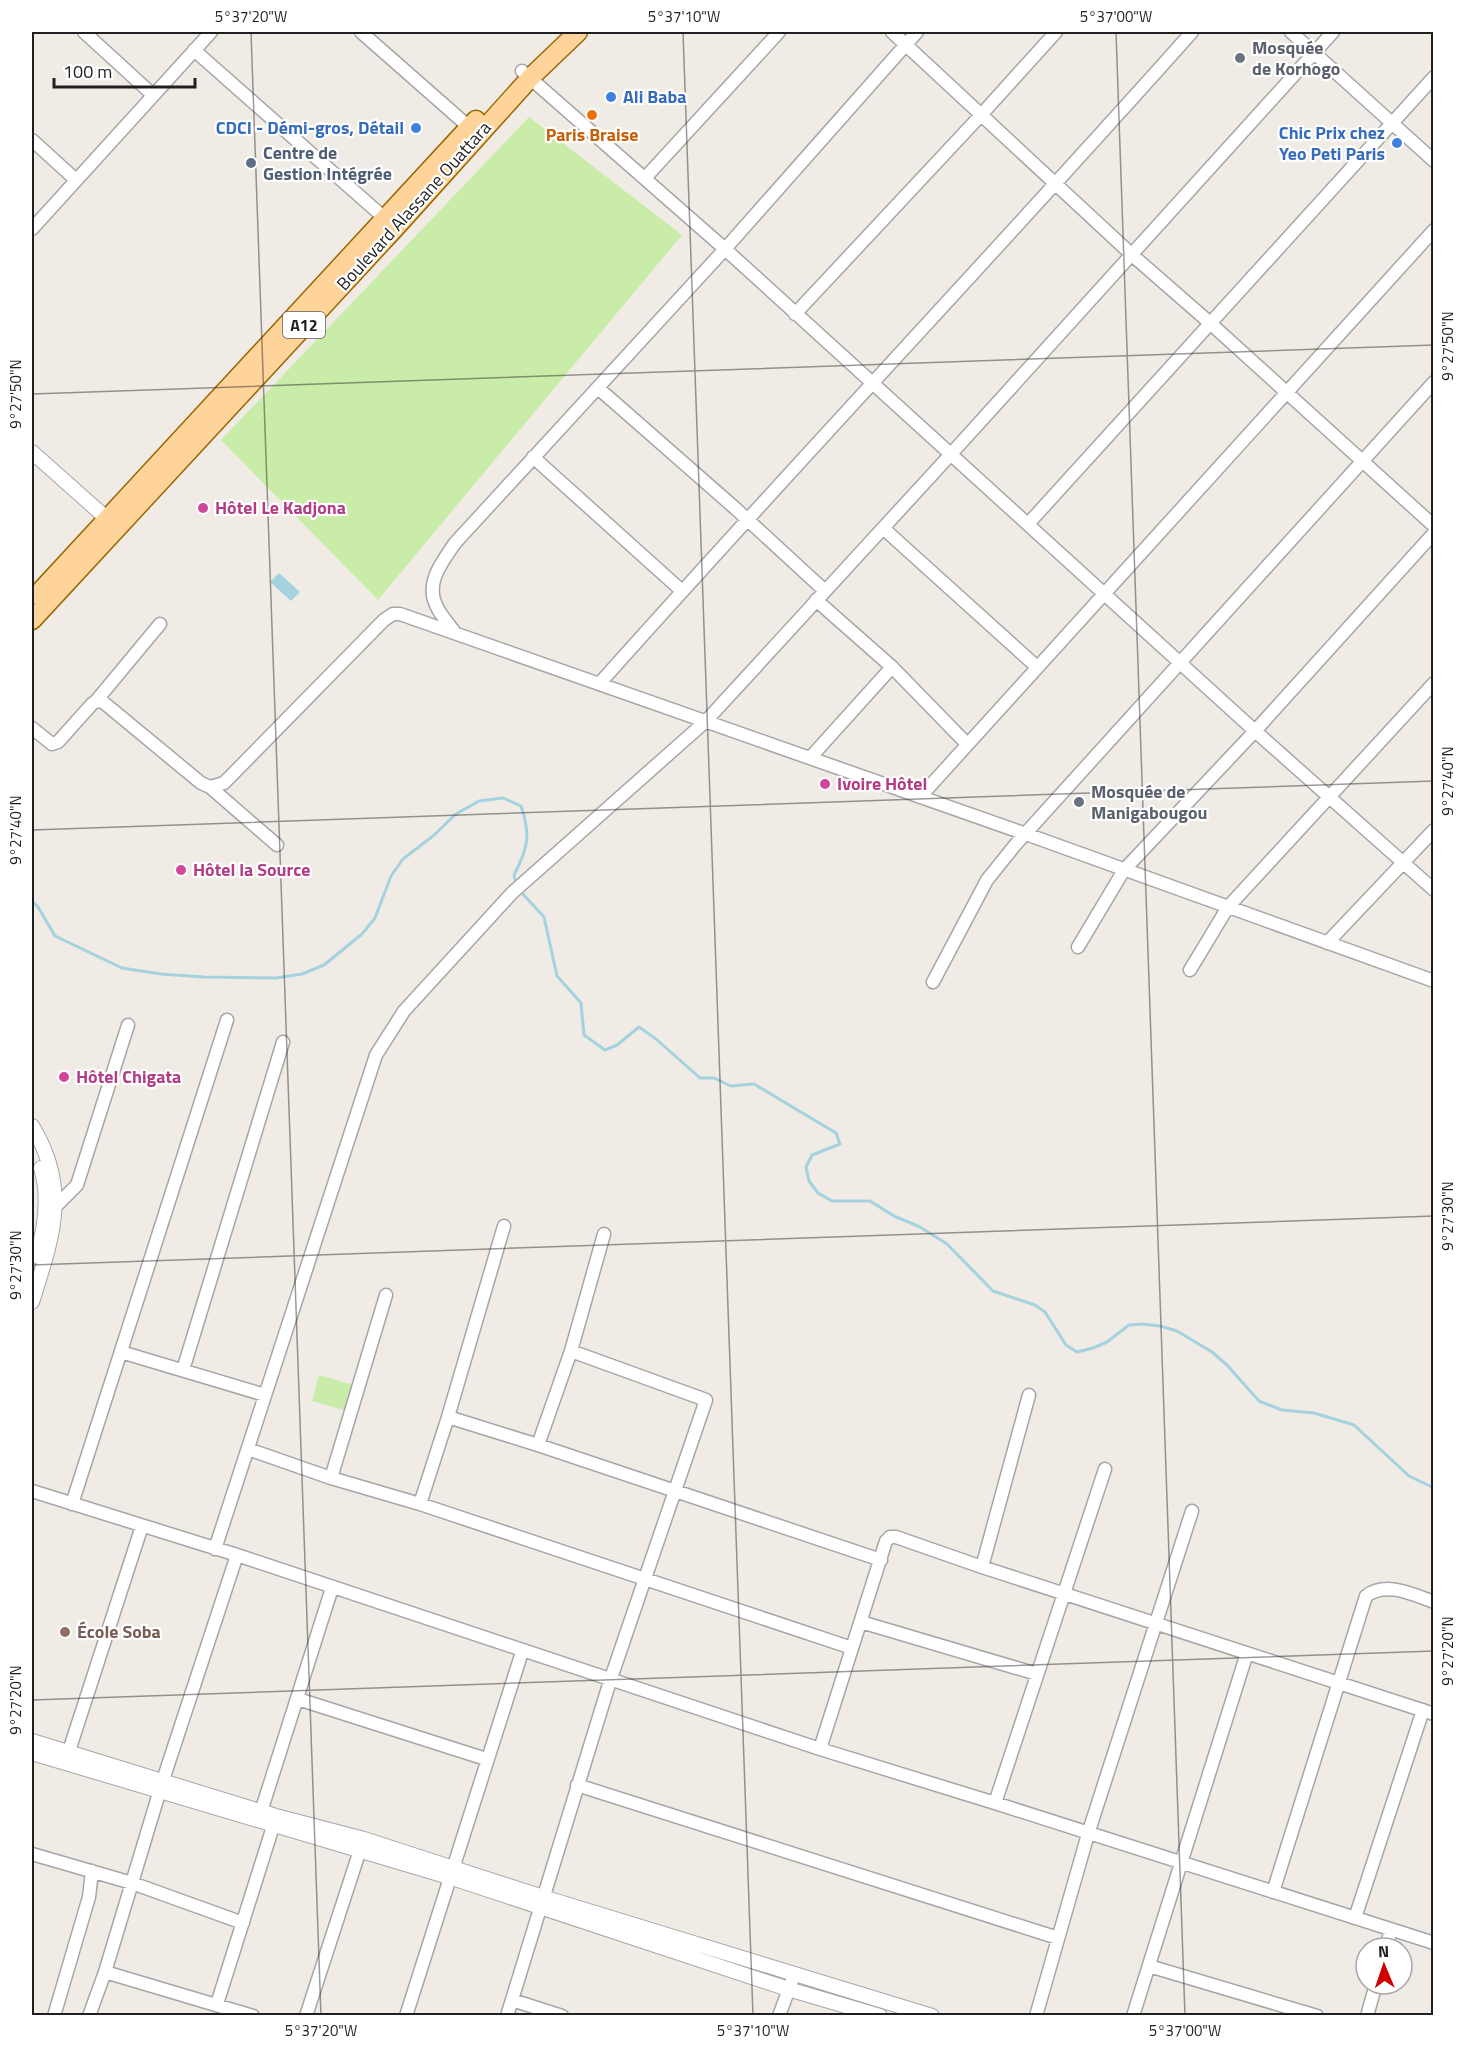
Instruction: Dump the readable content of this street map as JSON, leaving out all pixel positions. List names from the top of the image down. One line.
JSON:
{"streets":{"main road":["Boulevard Alassane Ouattara","A12"]},"places":["Mosquée de Korhogo","Ali Baba","Paris Braise","CDCI - Démi-gros, Détail","Chic Prix chez Yeo Peti Paris","Centre de Gestion Intégrée","Hôtel Le Kadjona","Ivoire Hôtel","Mosquée de Manigabougou","Hôtel la Source","Hôtel Chigata","École Soba"],"scale_bar":"100 m","north":"top","coordinates":["5°37'20\"W","5°37'10\"W","5°37'00\"W","9°27'50\"N","9°27'40\"N","9°27'30\"N","9°27'20\"N"]}
